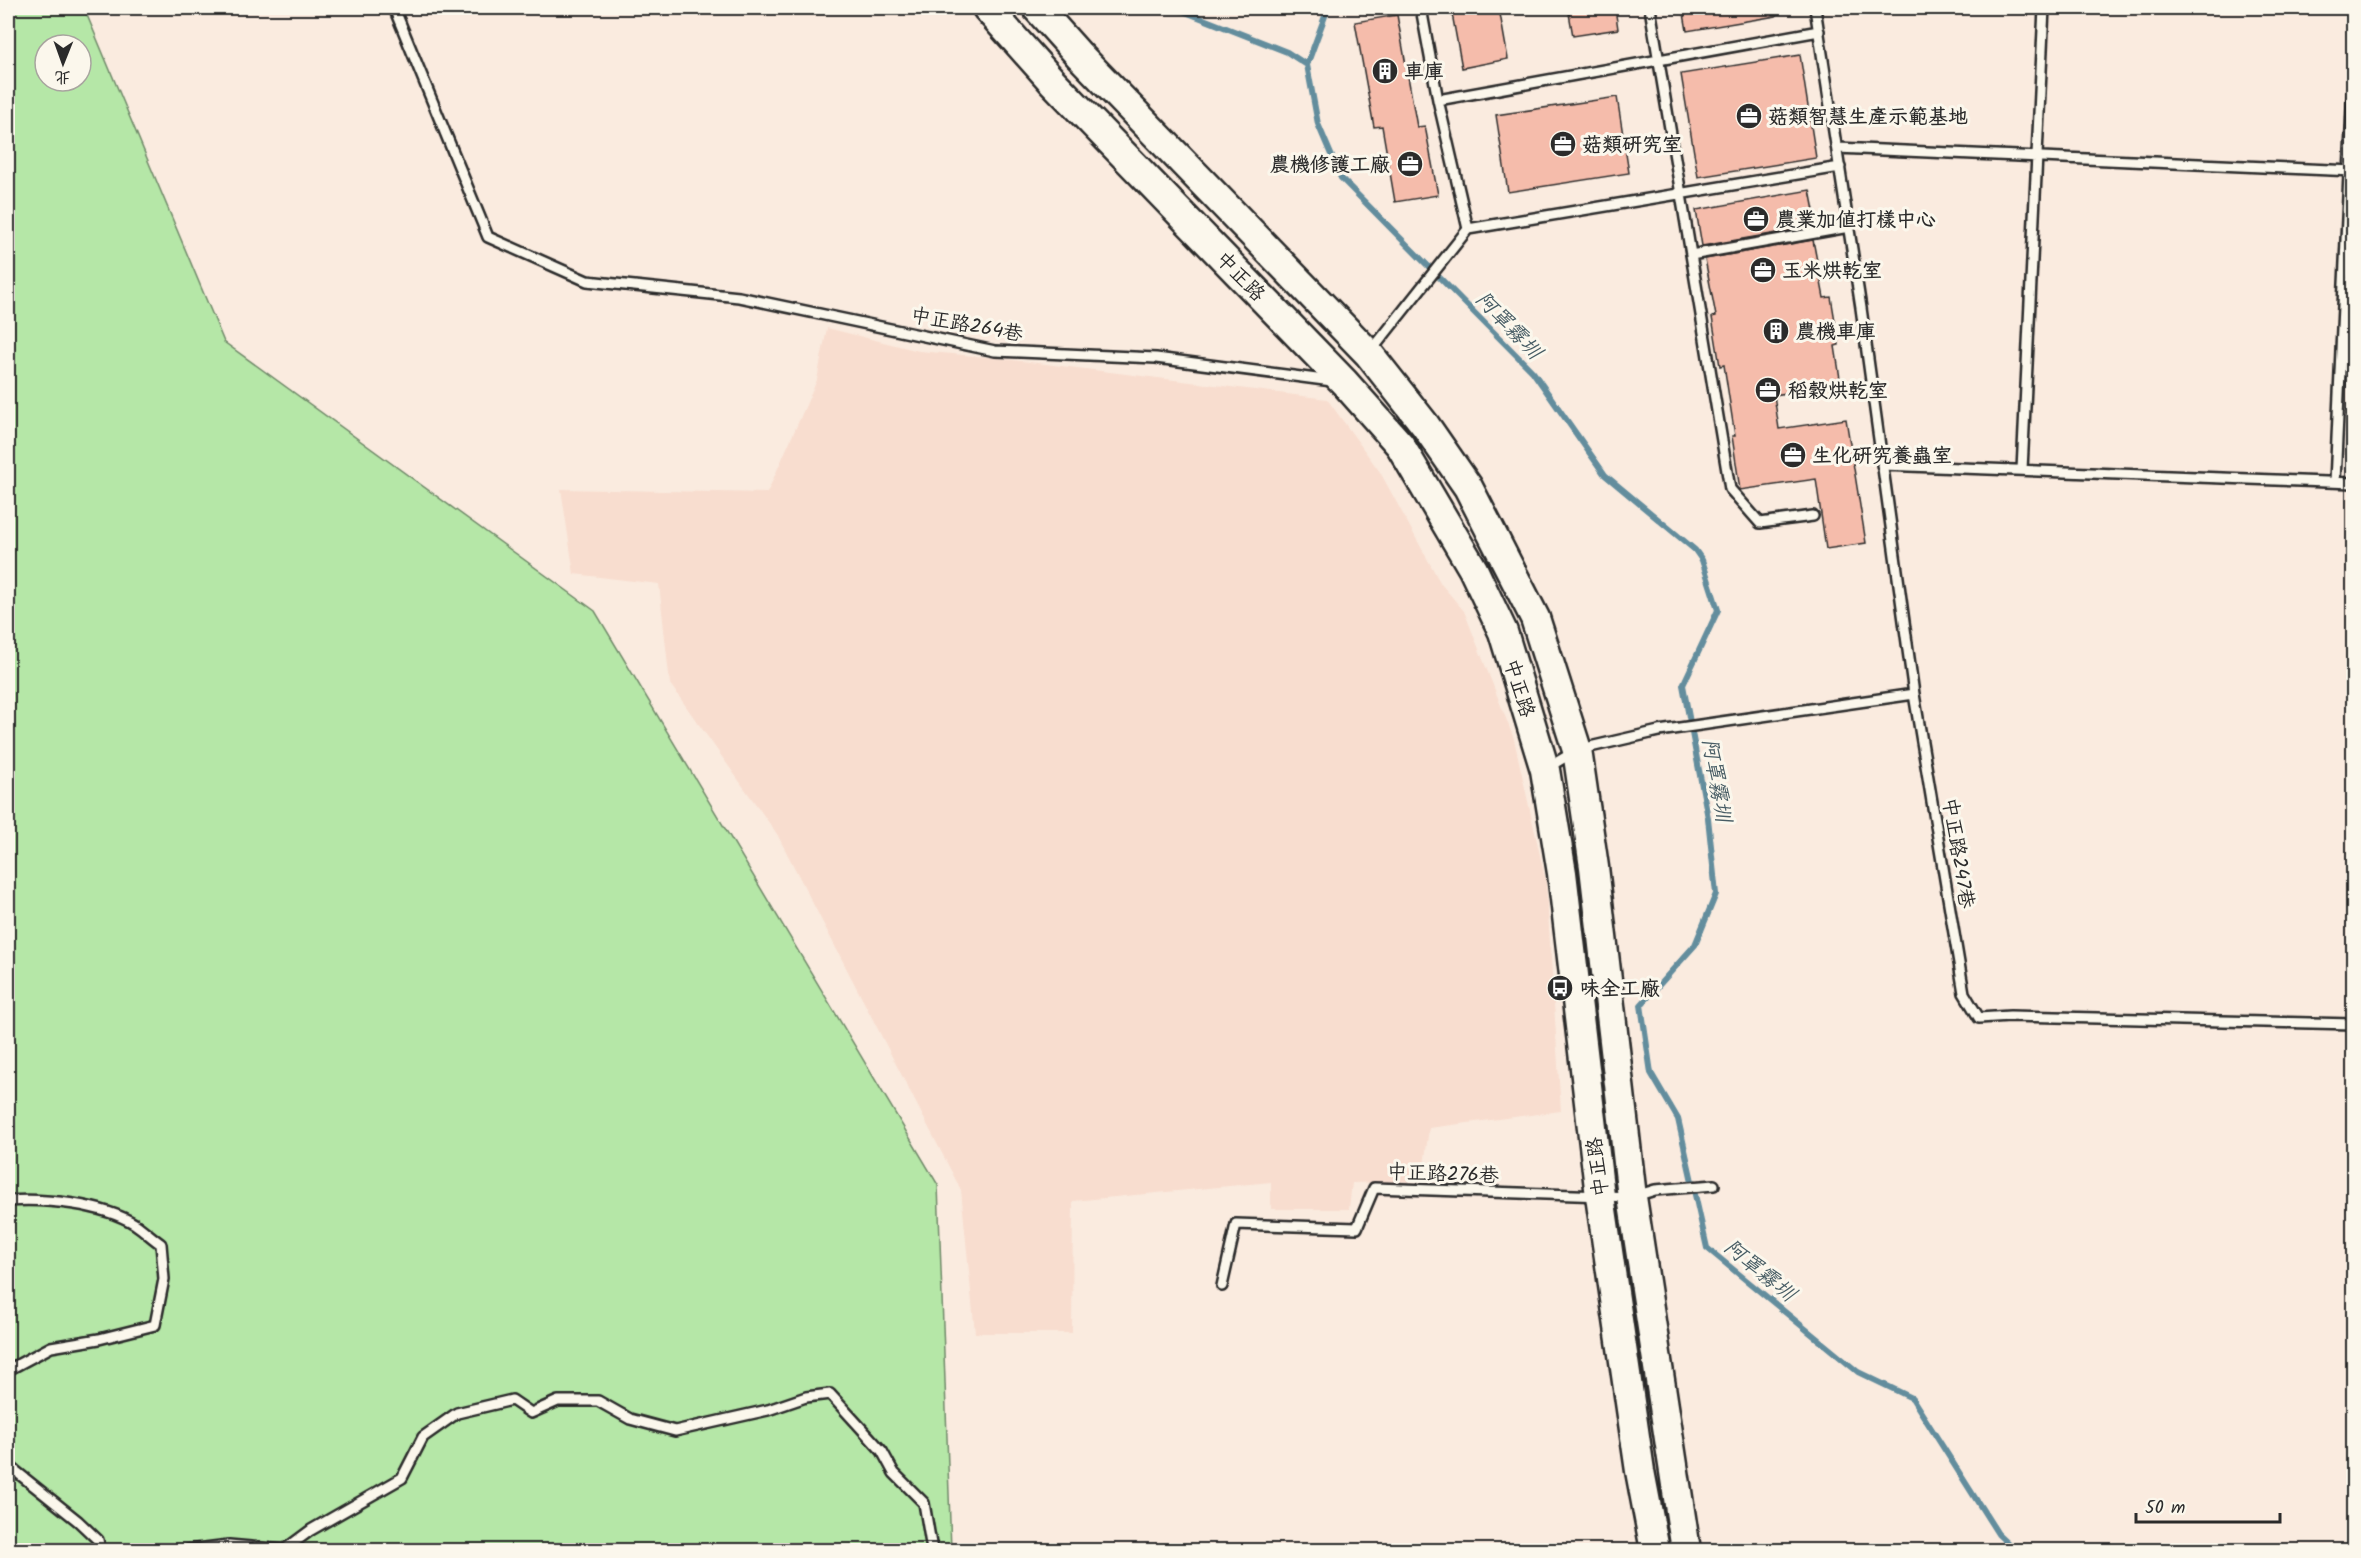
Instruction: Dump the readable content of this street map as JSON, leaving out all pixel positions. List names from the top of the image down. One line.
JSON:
{"streets":{"main road":["中正路"],"lane":["中正路264巷","中正路247巷","中正路276巷"]},"crossings":[["中正路","中正路264巷"],["中正路","中正路276巷"]],"water":["阿罩霧圳"],"places":{"building":["車庫","農機車庫"],"office":["菇類智慧生產示範基地","菇類研究室","農機修護工廠","農業加值打樣中心","玉米烘乾室","稻穀烘乾室","生化研究養蟲室"],"bus stop":["味全工廠"]},"scale_bar":"50 m","north":"bottom"}
